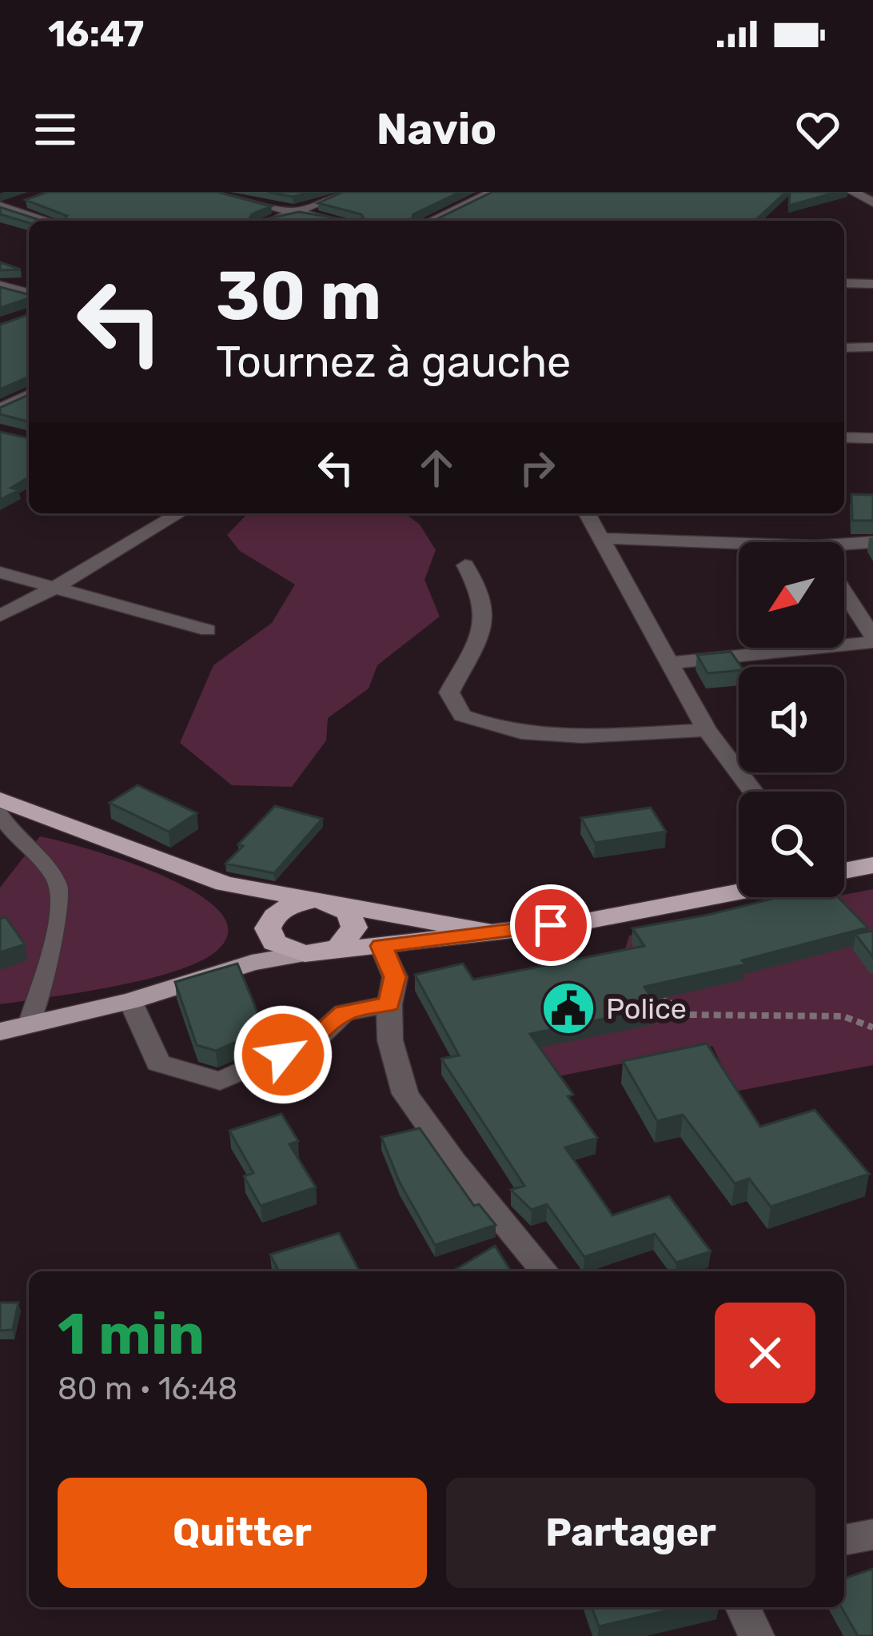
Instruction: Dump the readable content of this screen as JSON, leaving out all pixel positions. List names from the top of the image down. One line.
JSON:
{"places":{"public building":["Police"]},"north":"bottom left","page":{"status":"16:47","header":"Navio","turn":["30 m","Tournez à gauche"],"heading":["1 min","80 m · 16:48"],"buttons":["Quitter","Partager"]}}
